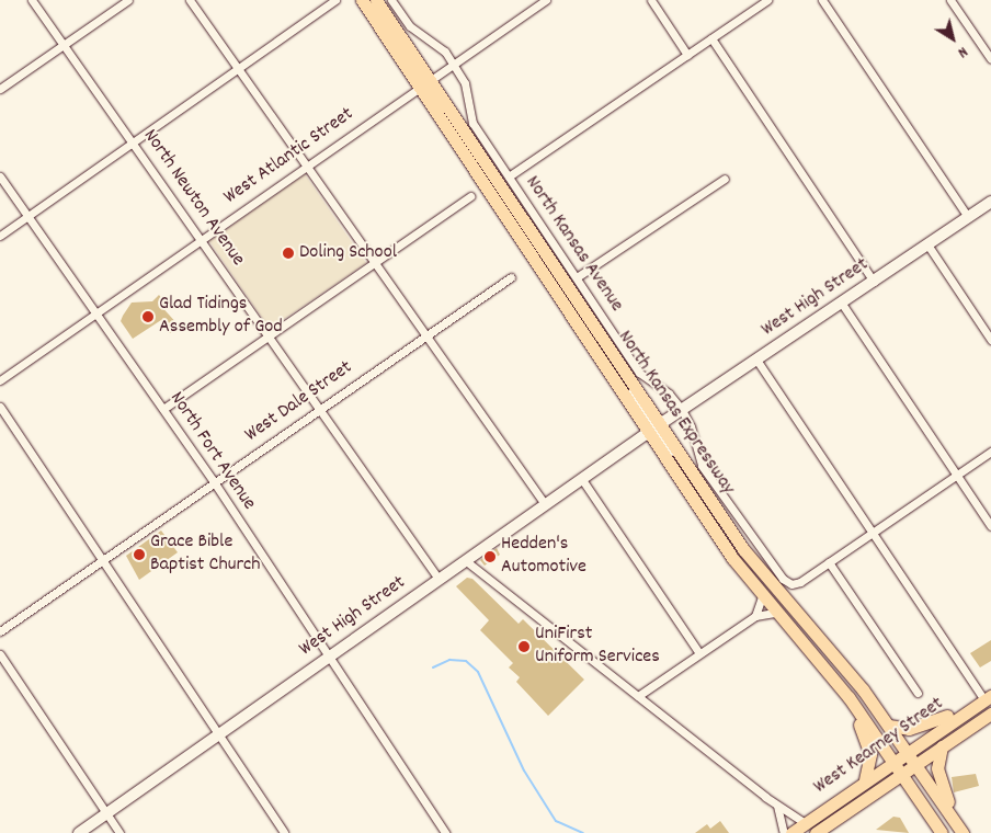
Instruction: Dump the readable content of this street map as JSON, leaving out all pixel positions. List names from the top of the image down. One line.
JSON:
{"streets":{"main road":["North Kansas Expressway","West Kearney Street"],"street":["West Atlantic Street","North Newton Avenue","North Kansas Avenue","West High Street","West Dale Street","North Fort Avenue"]},"crossings":[["West Atlantic Street","North Newton Avenue"],["West Atlantic Street","North Kansas Avenue"],["West Atlantic Street","North Kansas Expressway"],["West Atlantic Street","North Fort Avenue"],["North Newton Avenue","West High Street"],["North Newton Avenue","West Dale Street"],["North Kansas Avenue","West High Street"],["West High Street","North Kansas Expressway"],["West High Street","North Fort Avenue"],["West Dale Street","North Fort Avenue"],["North Kansas Expressway","West Kearney Street"]],"places":["Doling School","Glad Tidings Assembly of God","Grace Bible Baptist Church","Hedden's Automotive","UniFirst Uniform Services"],"north":"bottom right"}
